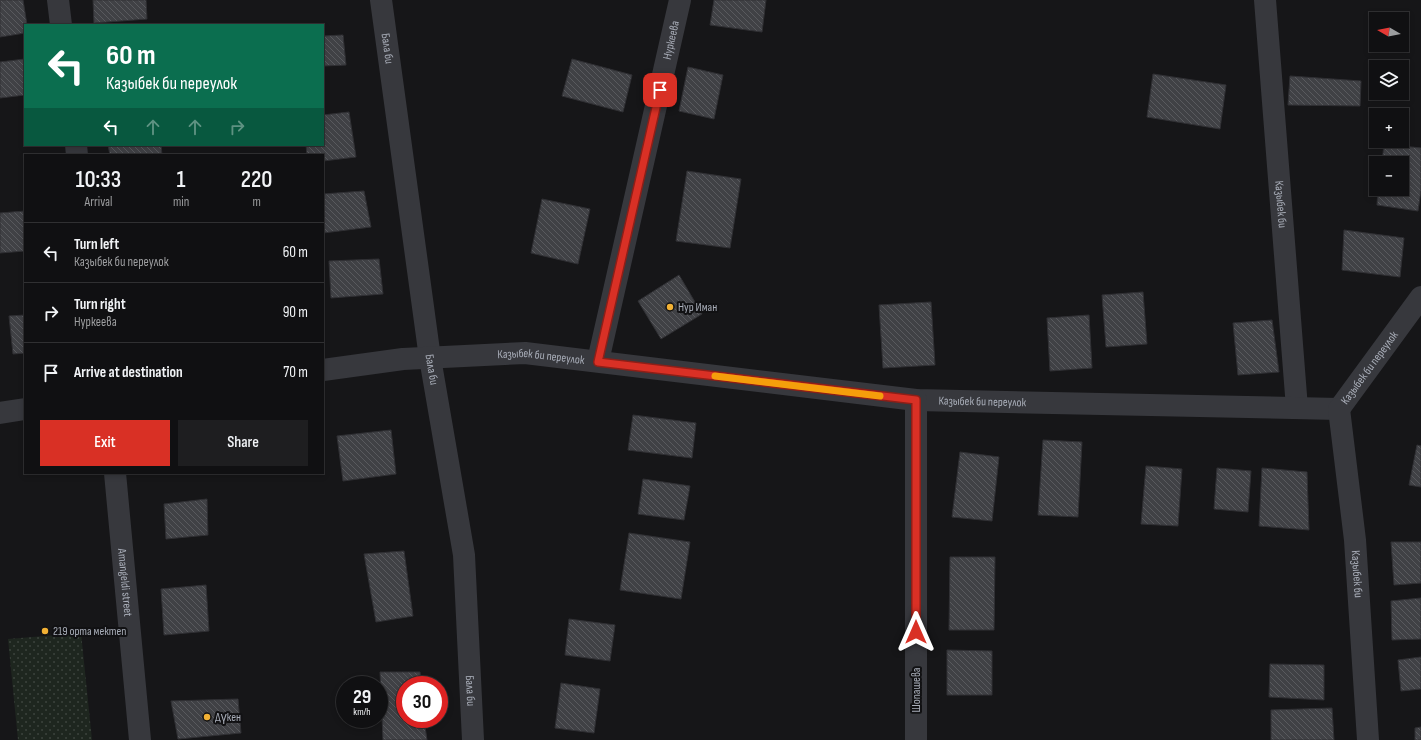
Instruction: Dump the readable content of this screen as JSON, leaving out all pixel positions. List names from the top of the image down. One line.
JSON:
{"streets":{"street":["Нуркеева","Бала би","Казыбек би","Казыбек би переулок","Amangeldi street","Шопашева"]},"crossings":[["Нуркеева","Казыбек би переулок"],["Бала би","Казыбек би переулок"],["Казыбек би","Казыбек би переулок"],["Казыбек би переулок","Шопашева"]],"places":["Нур Иман","219 орта мектеп","Дүкен"],"north":"left","page":{"map_buttons":["+","−"],"turn":["60 m","Казыбек би переулок"],"eta":["10:33","Arrival","1","min","220","m"],"list":[{"name":"Turn left","note":"Казыбек би переулок","value":"60 m"},{"name":"Turn right","note":"Нуркеева","value":"90 m"},{"name":"Arrive at destination","value":"70 m"}],"buttons":["Exit","Share"],"speed":"29 km/h","limit":"30"}}
